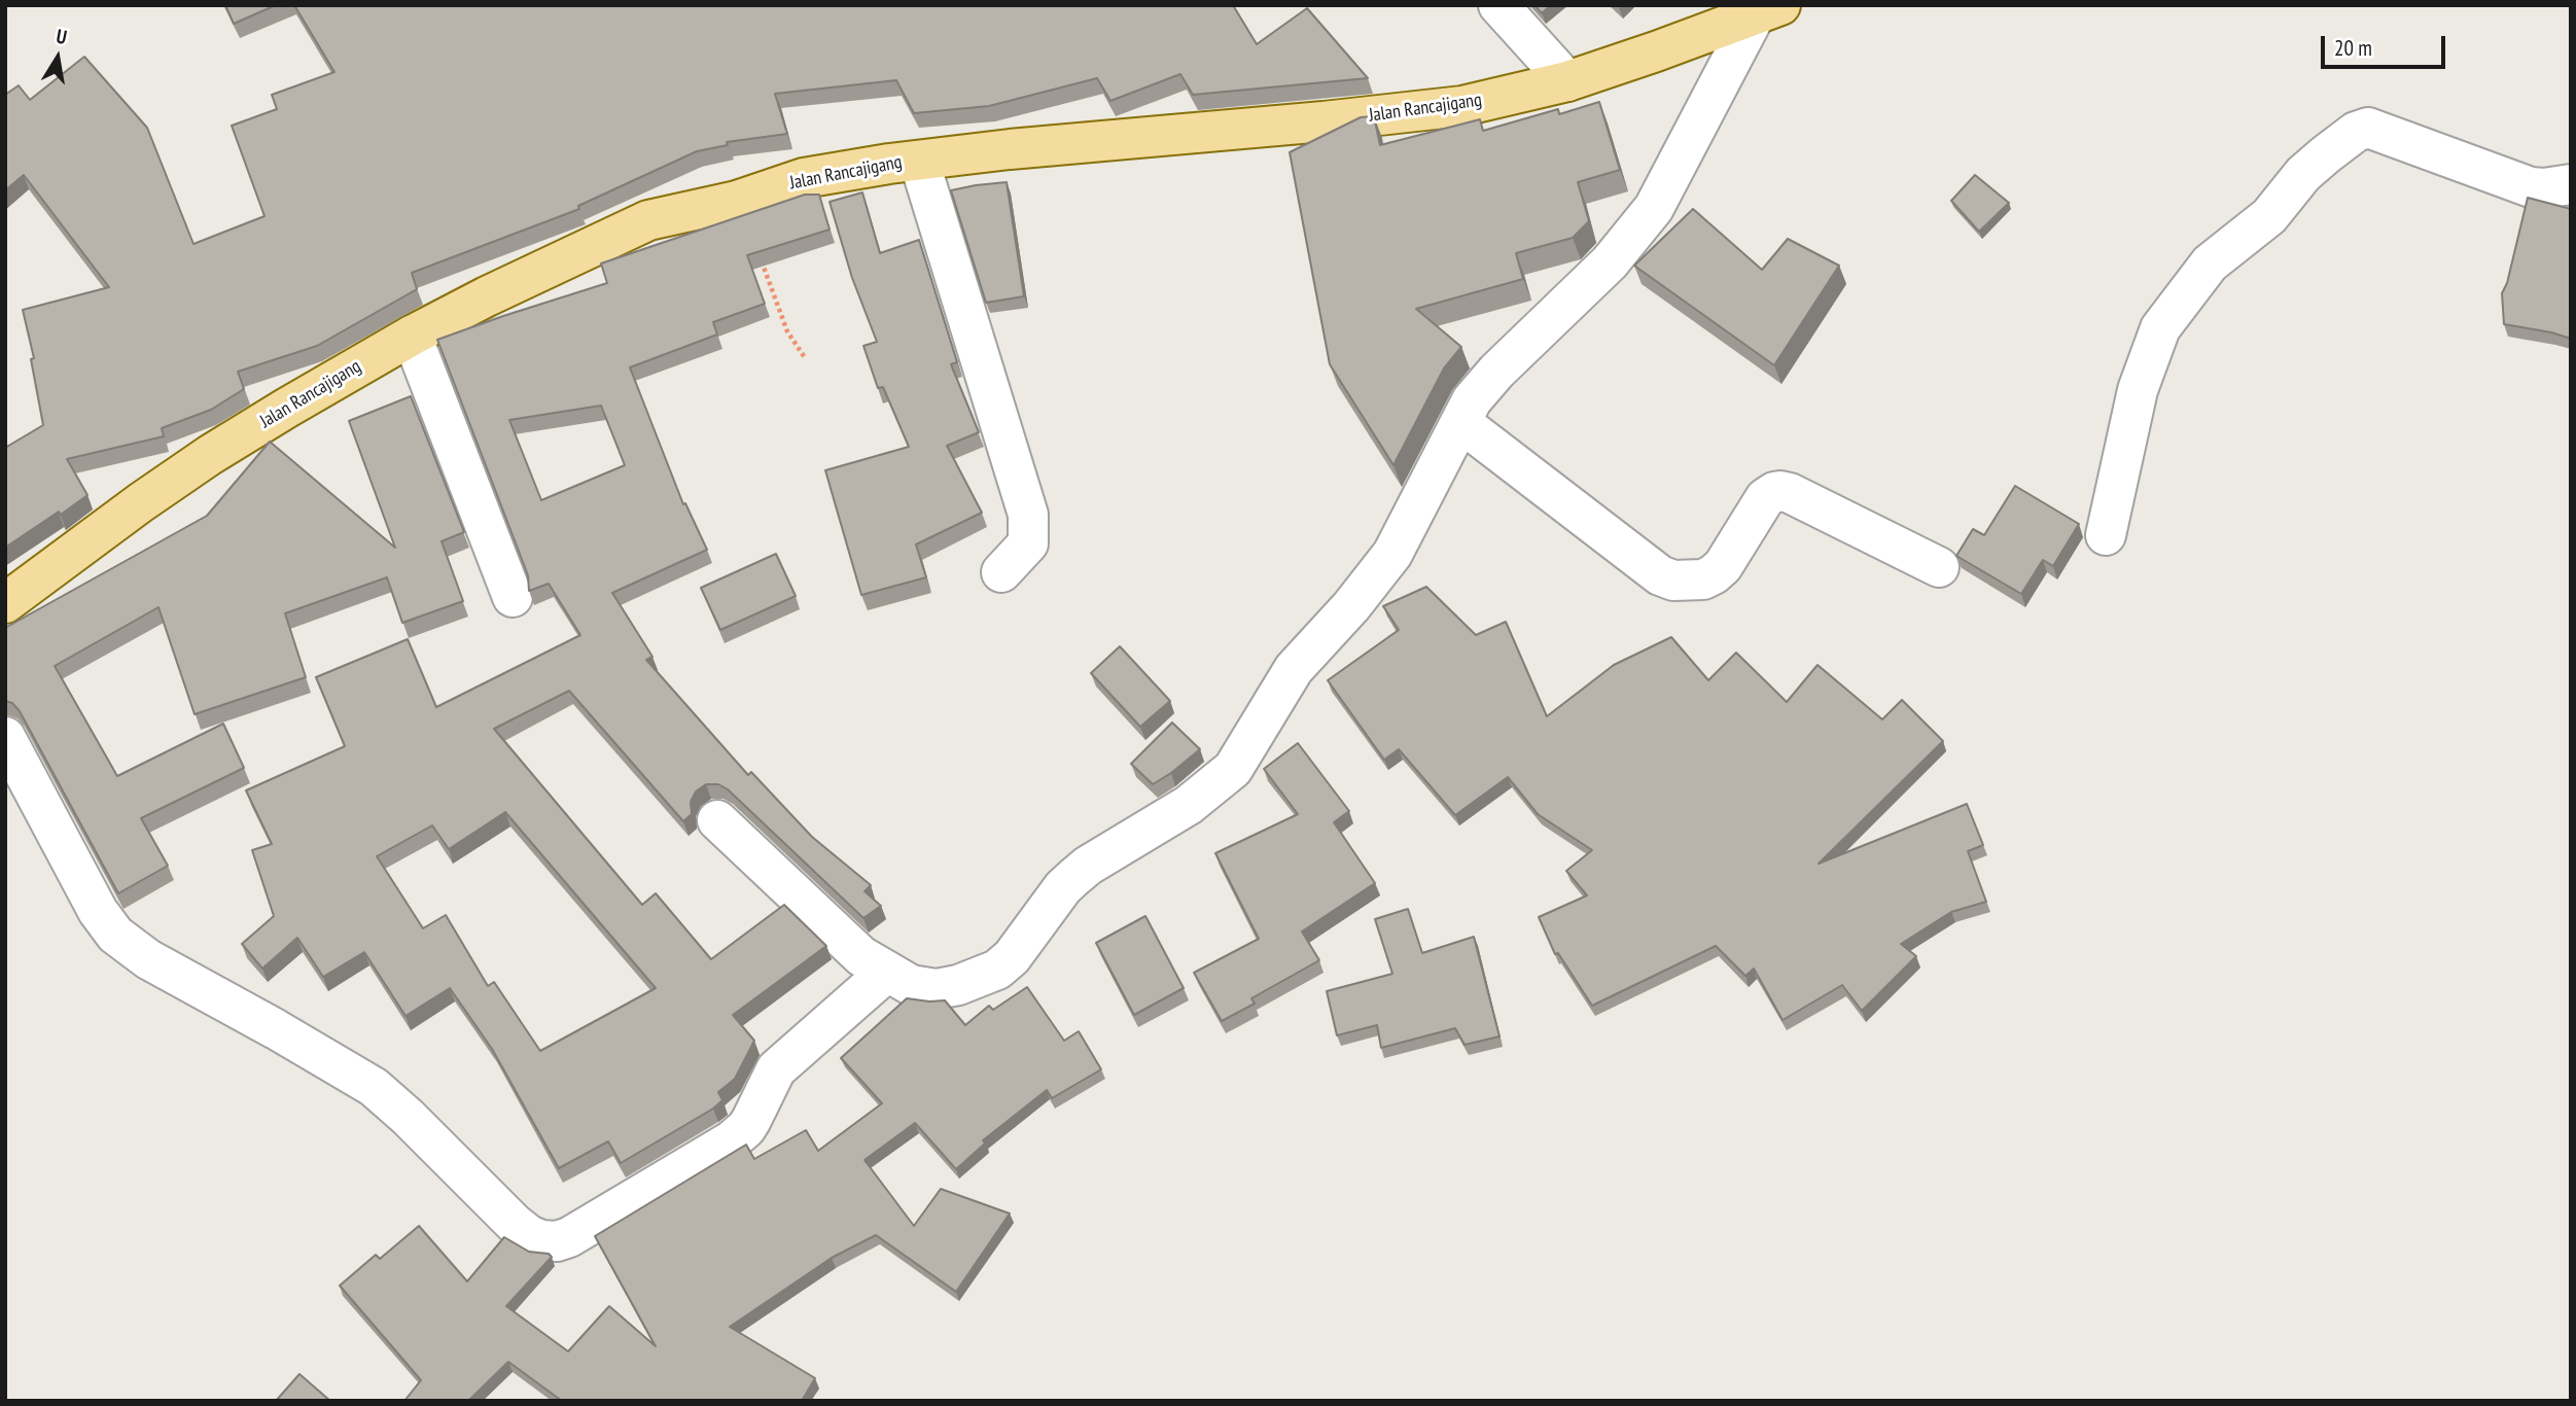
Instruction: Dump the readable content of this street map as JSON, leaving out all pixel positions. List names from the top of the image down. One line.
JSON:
{"streets":{"main road":["Jalan Rancajigang"]},"scale_bar":"20 m","north":"top"}
